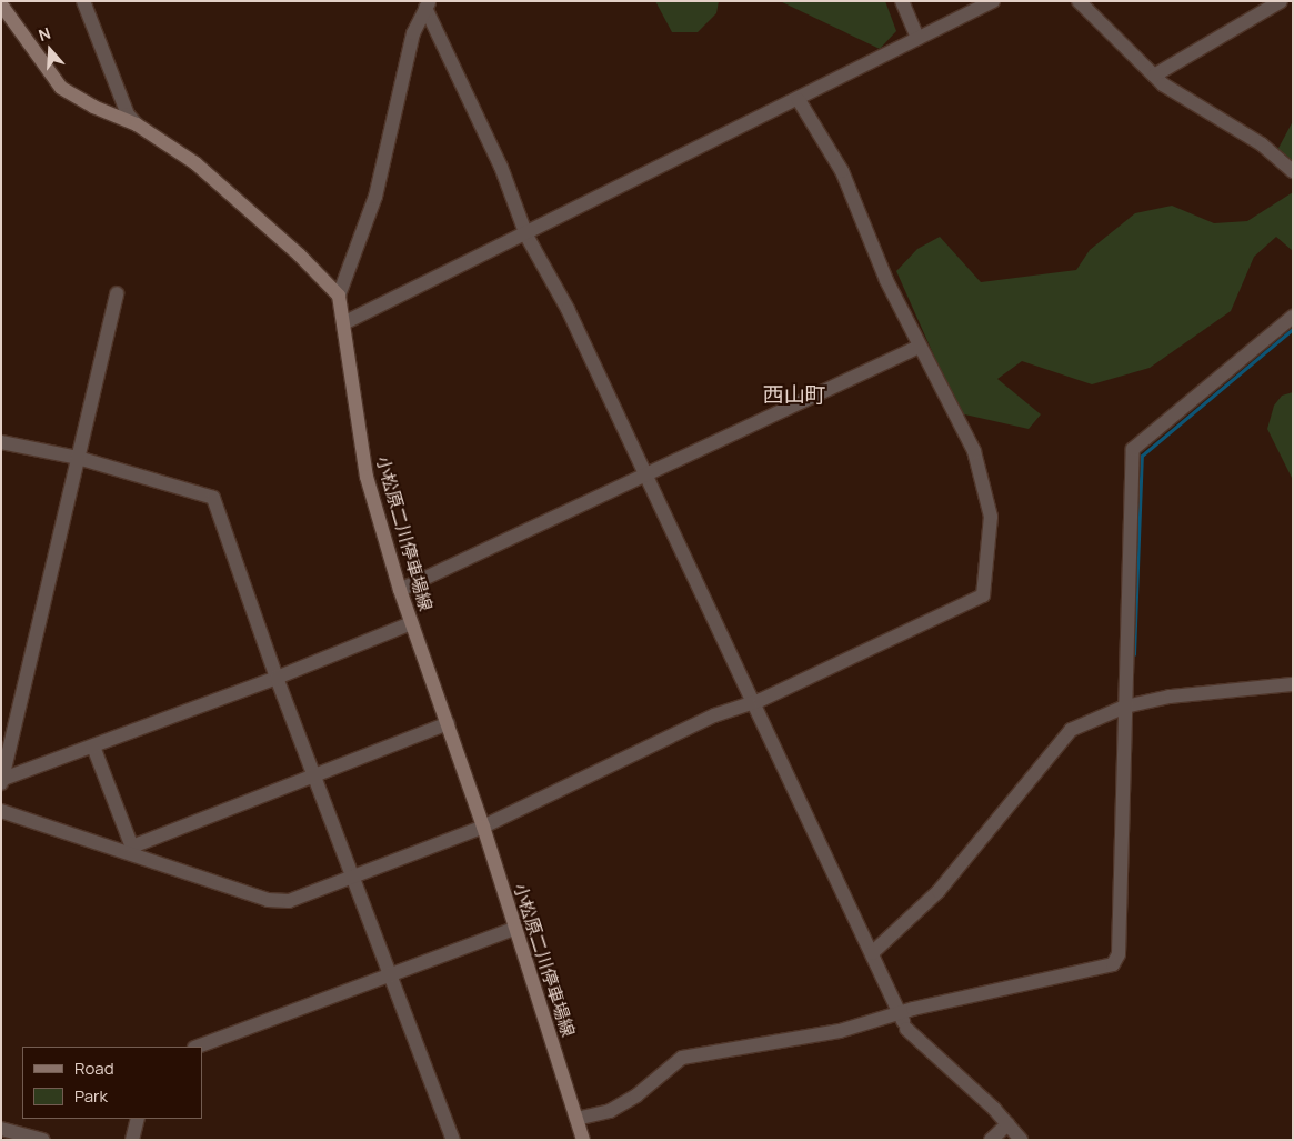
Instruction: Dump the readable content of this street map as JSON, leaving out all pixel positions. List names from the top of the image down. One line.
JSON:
{"streets":{"main road":["小松原二川停車場線"]},"districts":["西山町"],"legend":["Road","Park"],"north":"top"}
